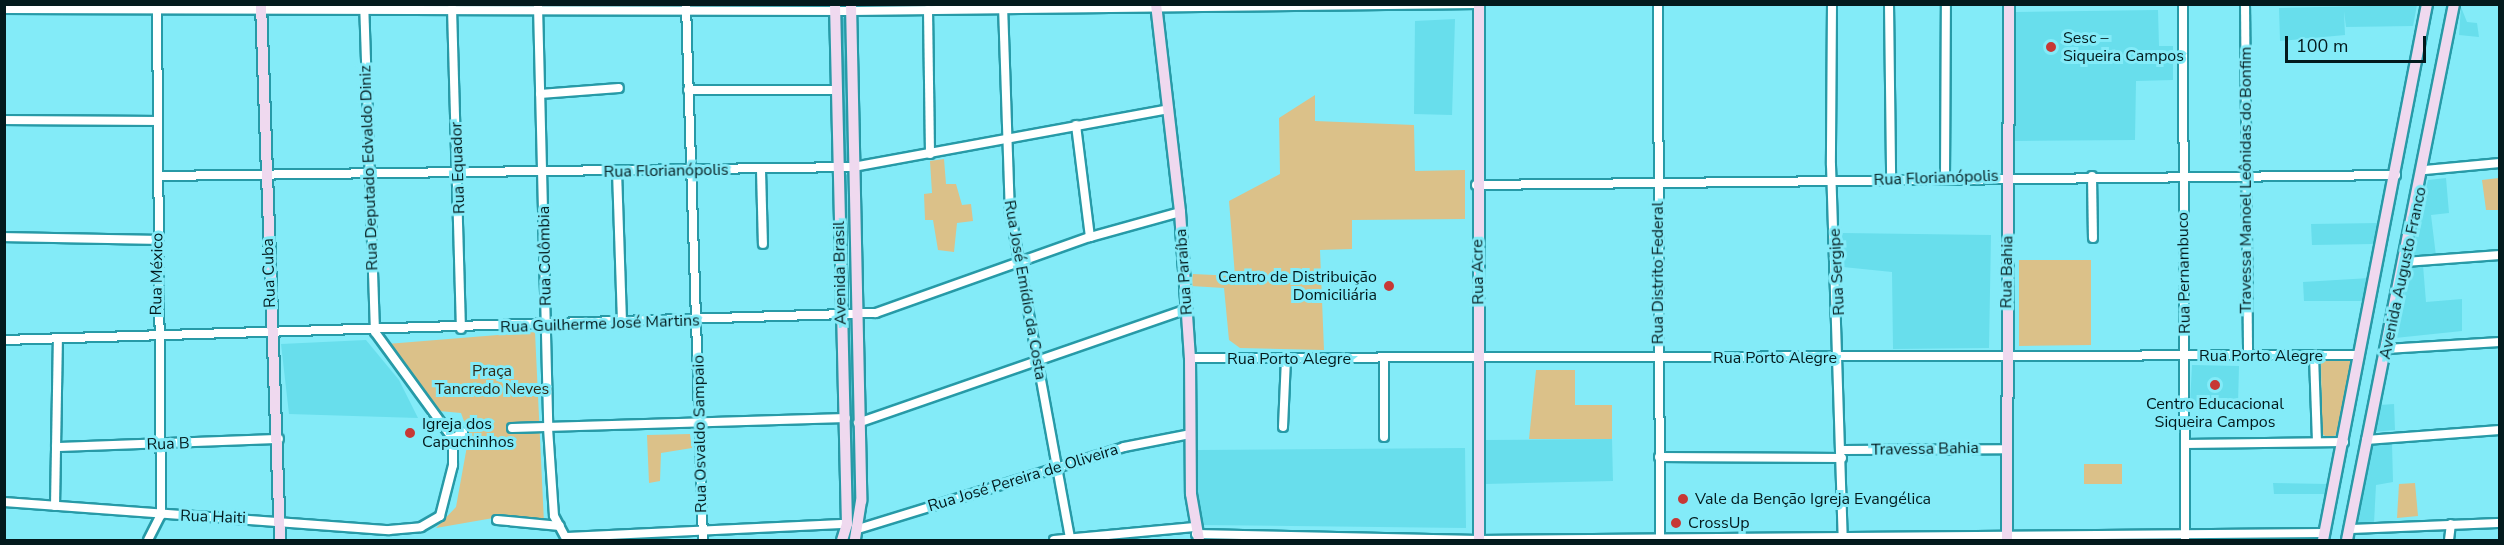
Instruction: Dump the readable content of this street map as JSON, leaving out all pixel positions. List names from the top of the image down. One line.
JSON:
{"streets":{"main road":["Rua Paraíba","Rua Acre","Rua Bahia","Rua Cuba","Avenida Brasil","Avenida Augusto Franco"],"street":["Rua Deputado Edvaldo Diniz","Rua Equador","Rua Florianópolis","Travessa Manoel Leônidas do Bonfim","Rua Colômbia","Rua Sergipe","Rua Distrito Federal","Rua Pernambuco","Rua México","Rua José Emídio da Costa","Rua Guilherme José Martins","Rua Porto Alegre","Rua Osvaldo Sampaio","Rua B","Travessa Bahia","Rua José Pereira de Oliveira","Rua Haiti"]},"crossings":[["Rua Deputado Edvaldo Diniz","Rua Florianópolis"],["Rua Deputado Edvaldo Diniz","Rua Guilherme José Martins"],["Rua Equador","Rua Florianópolis"],["Rua Equador","Rua Guilherme José Martins"],["Rua Florianópolis","Travessa Manoel Leônidas do Bonfim"],["Rua Florianópolis","Rua Colômbia"],["Rua Florianópolis","Rua Paraíba"],["Rua Florianópolis","Rua Acre"],["Rua Florianópolis","Rua Sergipe"],["Rua Florianópolis","Rua Bahia"],["Rua Florianópolis","Rua Cuba"],["Rua Florianópolis","Avenida Brasil"],["Rua Florianópolis","Rua Distrito Federal"],["Rua Florianópolis","Rua Pernambuco"],["Rua Florianópolis","Avenida Augusto Franco"],["Rua Florianópolis","Rua México"],["Rua Florianópolis","Rua José Emídio da Costa"],["Rua Florianópolis","Rua Osvaldo Sampaio"],["Travessa Manoel Leônidas do Bonfim","Rua Porto Alegre"],["Rua Colômbia","Rua Guilherme José Martins"],["Rua Paraíba","Rua Guilherme José Martins"],["Rua Paraíba","Rua Porto Alegre"],["Rua Paraíba","Rua José Pereira de Oliveira"],["Rua Acre","Rua Porto Alegre"],["Rua Sergipe","Rua Porto Alegre"],["Rua Sergipe","Travessa Bahia"],["Rua Bahia","Rua Porto Alegre"],["Rua Bahia","Travessa Bahia"],["Rua Cuba","Rua Guilherme José Martins"],["Rua Cuba","Rua B"],["Rua Cuba","Rua Haiti"],["Avenida Brasil","Rua Guilherme José Martins"],["Avenida Brasil","Rua José Pereira de Oliveira"],["Rua Distrito Federal","Rua Porto Alegre"],["Rua Distrito Federal","Travessa Bahia"],["Rua Pernambuco","Rua Porto Alegre"],["Avenida Augusto Franco","Rua Porto Alegre"],["Rua México","Rua Guilherme José Martins"],["Rua México","Rua B"],["Rua México","Rua Haiti"],["Rua José Emídio da Costa","Rua Guilherme José Martins"],["Rua José Emídio da Costa","Rua José Pereira de Oliveira"],["Rua Guilherme José Martins","Rua Osvaldo Sampaio"]],"parks":["Praça Tancredo Neves"],"places":["Sesc – Siqueira Campos","Centro de Distribuição Domiciliária","Centro Educacional Siqueira Campos","Igreja dos Capuchinhos","Vale da Benção Igreja Evangélica","CrossUp"],"scale_bar":"100 m"}
